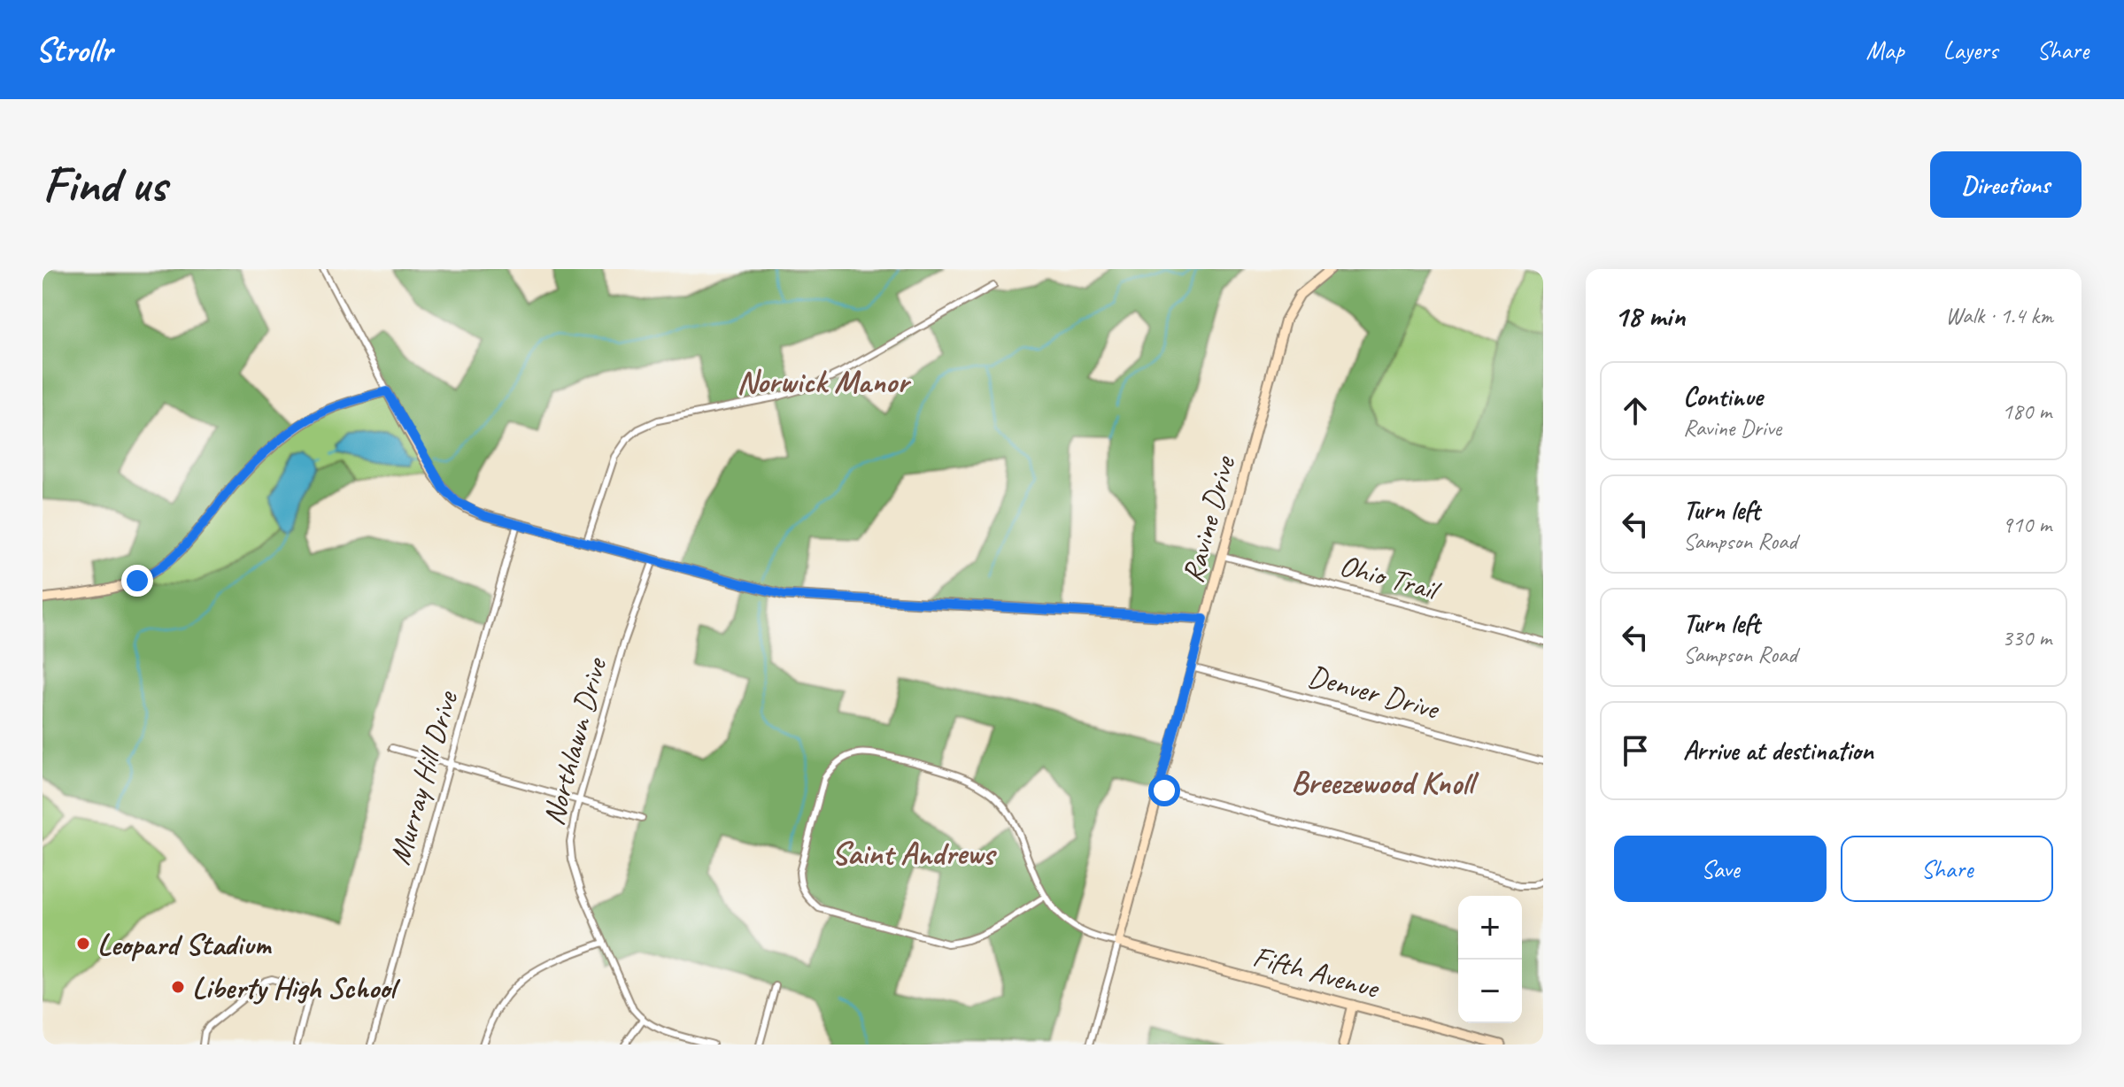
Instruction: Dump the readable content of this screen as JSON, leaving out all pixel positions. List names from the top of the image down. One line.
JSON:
{"streets":{"street":["Ravine Drive","Ohio Trail","Denver Drive","Northlawn Drive","Murray Hill Drive","Fifth Avenue"]},"crossings":[["Ravine Drive","Ohio Trail"],["Ravine Drive","Denver Drive"],["Ravine Drive","Fifth Avenue"]],"districts":["Norwick Manor","Breezewood Knoll","Saint Andrews"],"places":["Leopard Stadium","Liberty High School"],"page":{"header":"Strollr","nav":["Map","Layers","Share"],"buttons":["Directions",["Save","Share"]],"title":"Find us","heading":["18 min","Walk · 1.4 km"],"list":[["Continue","Ravine Drive","180 m"],["Turn left","Sampson Road","910 m"],["Turn left","Sampson Road","330 m"],"Arrive at destination"],"map_buttons":["+","−"]}}
